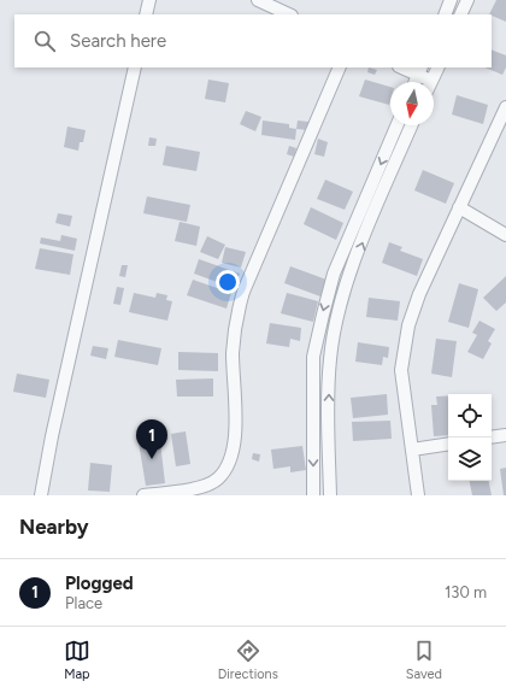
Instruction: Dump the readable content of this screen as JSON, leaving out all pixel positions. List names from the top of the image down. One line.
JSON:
{"north":"bottom","page":{"search":"Search here","pins":"1","heading":"Nearby","list":[{"mark":"1","name":"Plogged","note":"Place","value":"130 m"}],"nav":["Map","Directions","Saved"]}}
